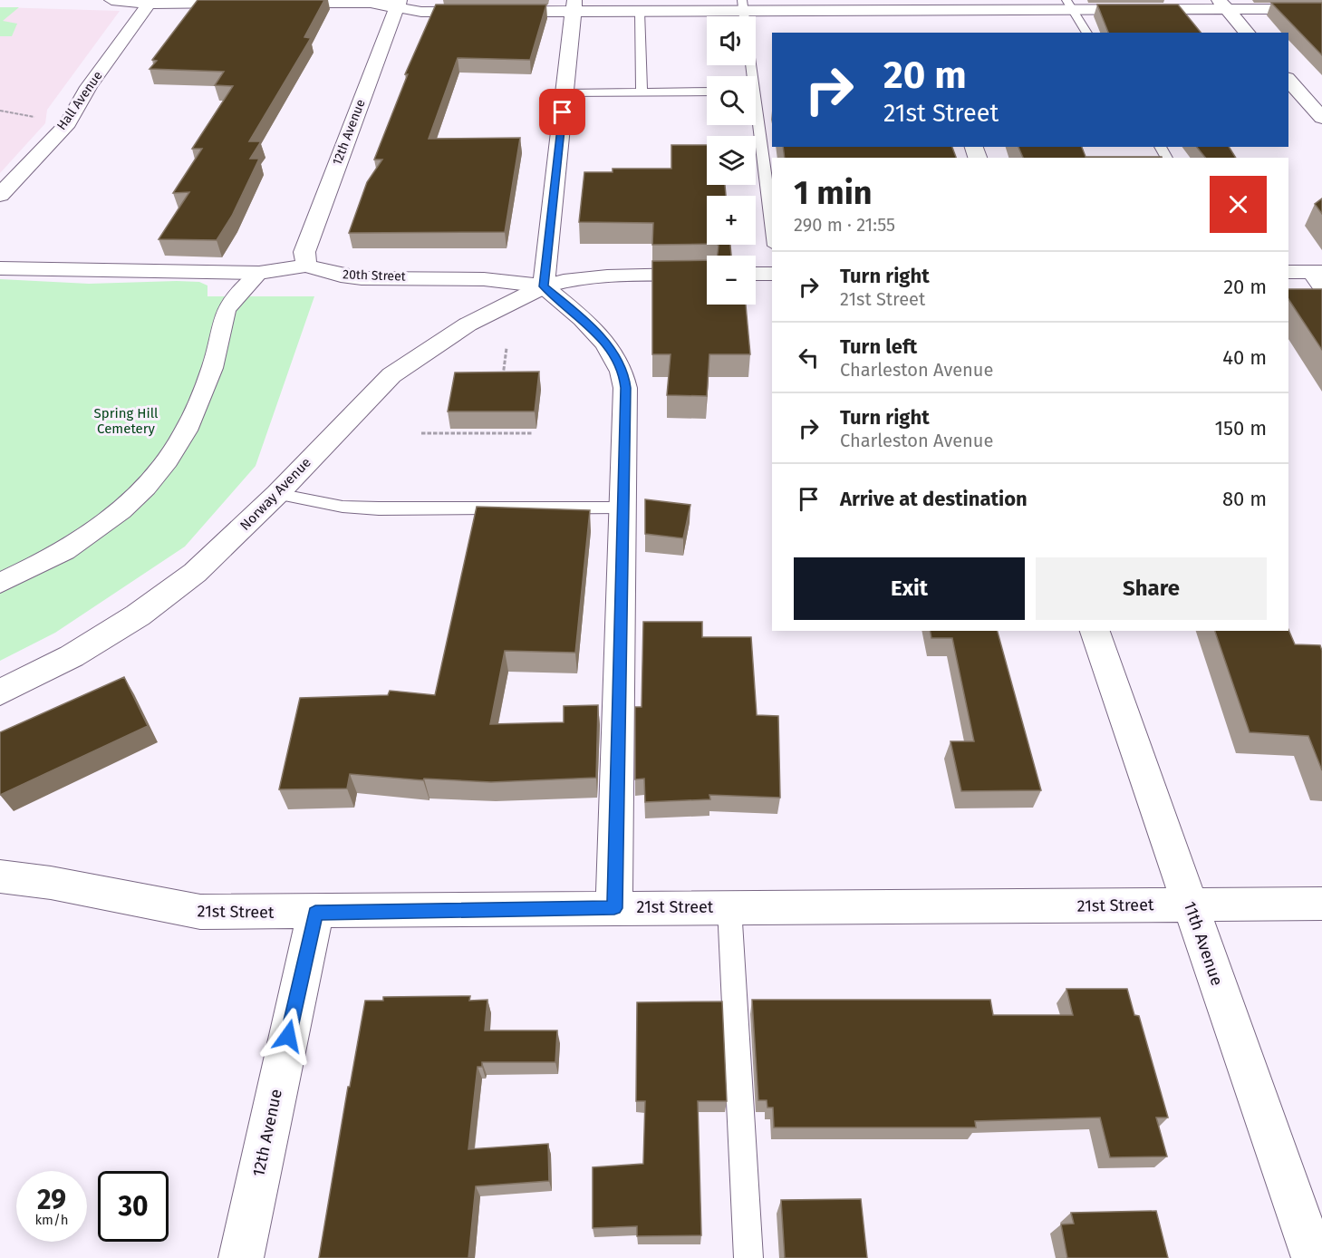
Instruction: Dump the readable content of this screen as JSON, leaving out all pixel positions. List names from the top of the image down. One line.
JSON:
{"streets":{"street":["Hall Avenue","12th Avenue","20th Street","Norway Avenue","21st Street","11th Avenue"]},"crossings":[["12th Avenue","20th Street"],["12th Avenue","21st Street"],["20th Street","Norway Avenue"],["21st Street","11th Avenue"]],"parks":["Spring Hill Cemetery"],"page":{"map_buttons":["+","−"],"turn":["20 m","21st Street"],"heading":["1 min","290 m · 21:55"],"list":[{"name":"Turn right","note":"21st Street","value":"20 m"},{"name":"Turn left","note":"Charleston Avenue","value":"40 m"},{"name":"Turn right","note":"Charleston Avenue","value":"150 m"},{"name":"Arrive at destination","value":"80 m"}],"buttons":["Exit","Share"],"speed":"29 km/h","limit":"30"}}
